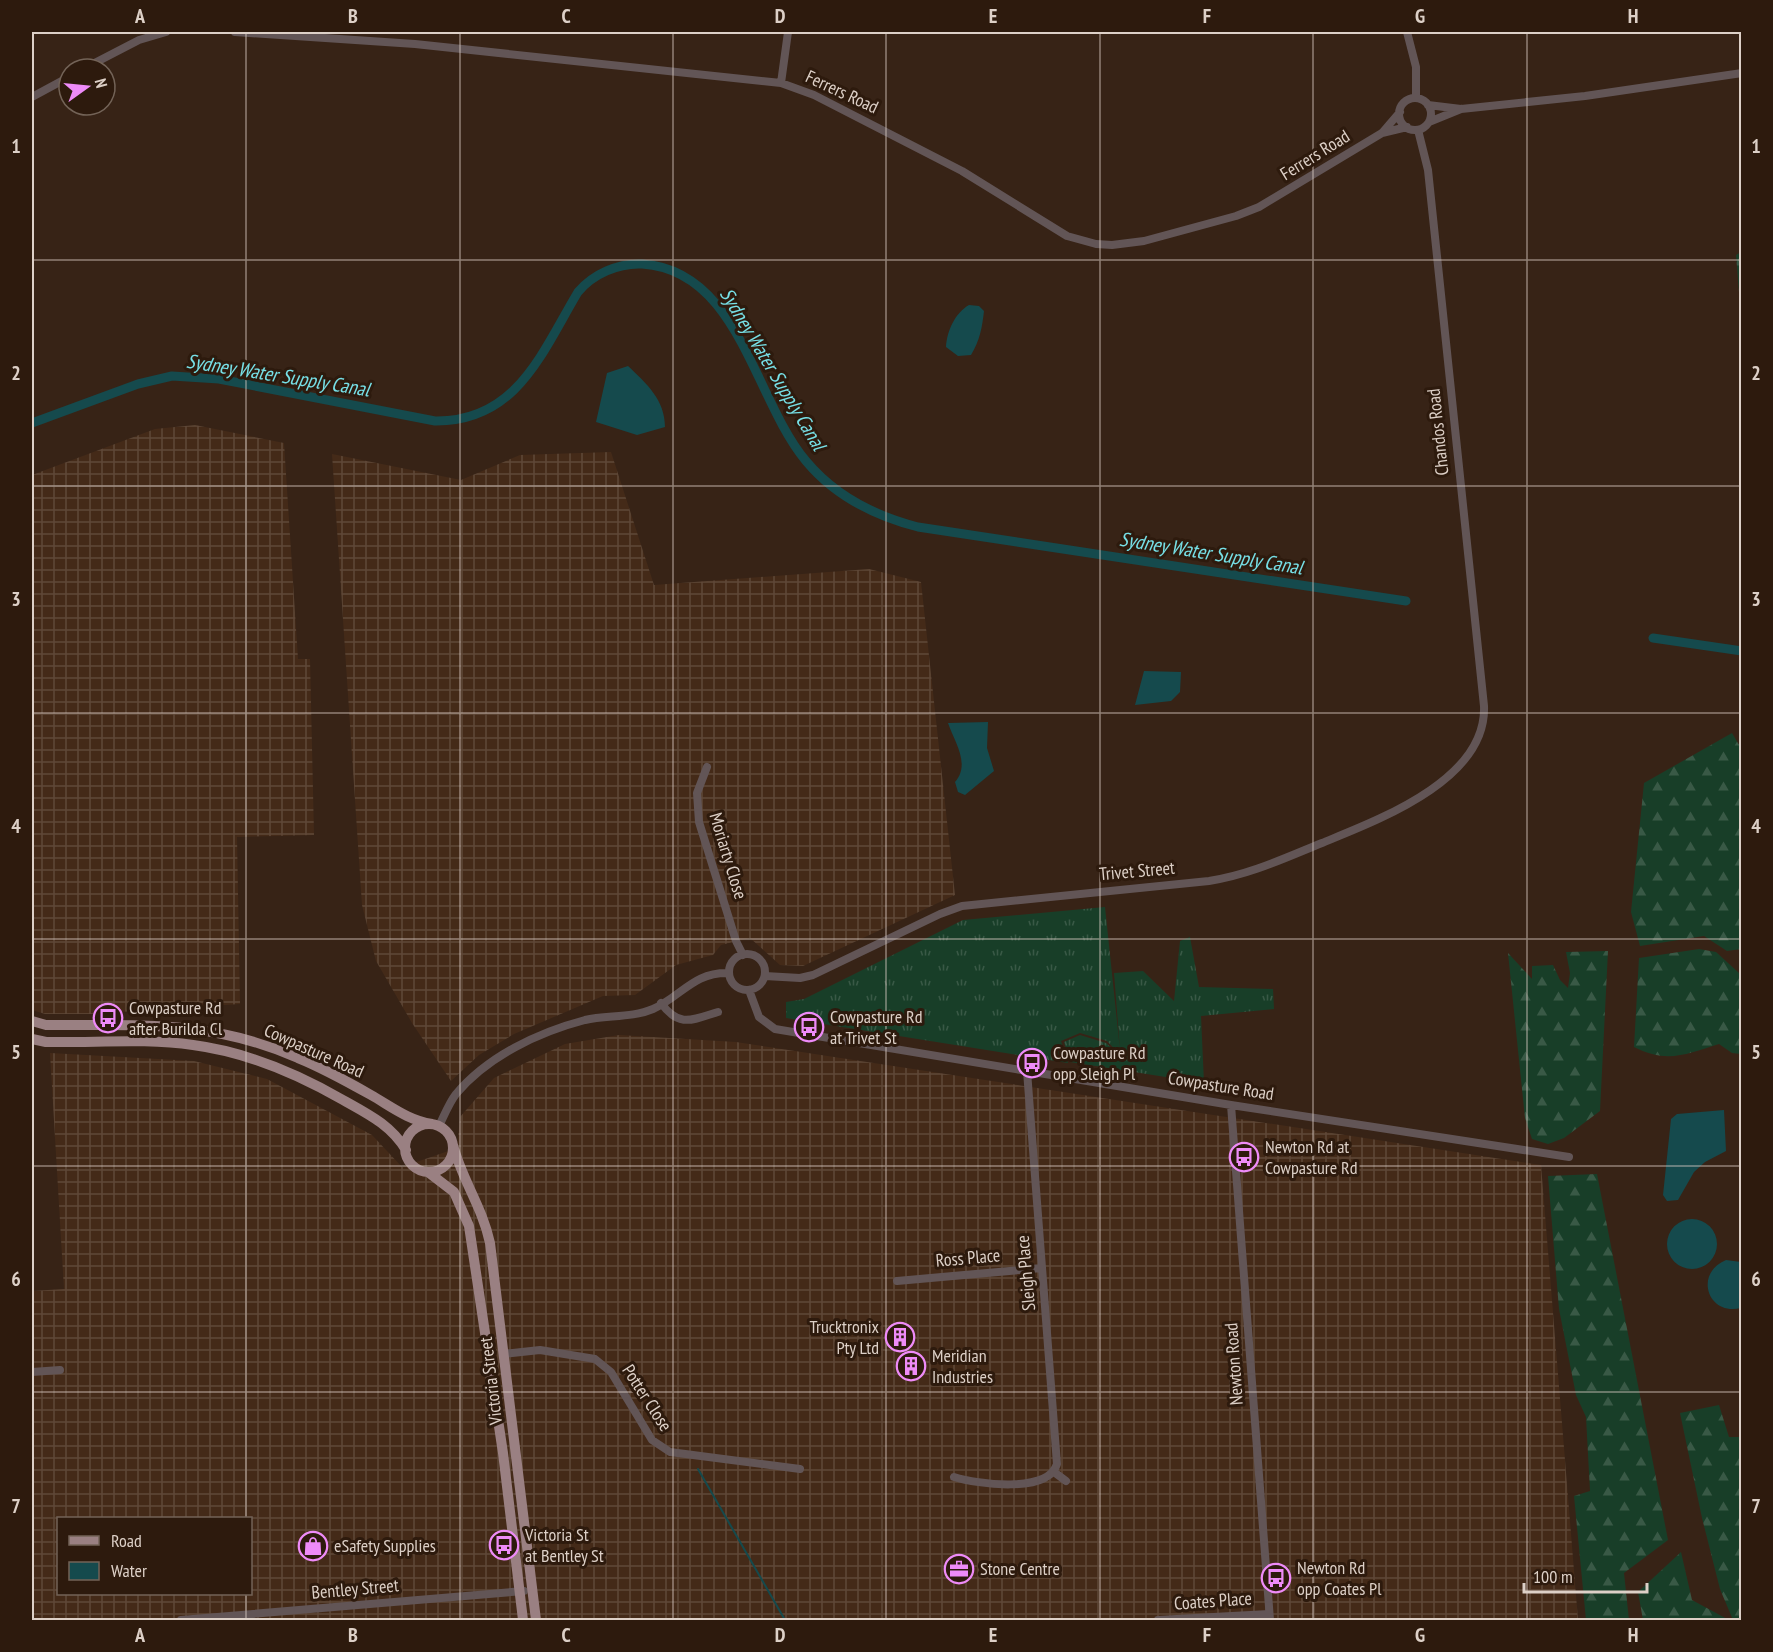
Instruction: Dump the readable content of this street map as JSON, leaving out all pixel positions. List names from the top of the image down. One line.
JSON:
{"streets":{"main road":["Cowpasture Road","Victoria Street"],"street":["Ferrers Road","Chandos Road","Moriarty Close","Trivet Street","Ross Place","Sleigh Place","Newton Road","Potter Close","Bentley Street","Coates Place"]},"crossings":[["Ferrers Road","Chandos Road"],["Chandos Road","Trivet Street"],["Moriarty Close","Trivet Street"],["Moriarty Close","Cowpasture Road"],["Trivet Street","Cowpasture Road"],["Cowpasture Road","Sleigh Place"],["Cowpasture Road","Newton Road"],["Cowpasture Road","Victoria Street"],["Ross Place","Sleigh Place"],["Newton Road","Coates Place"],["Victoria Street","Potter Close"],["Victoria Street","Bentley Street"]],"water":["Sydney Water Supply Canal"],"places":{"bus stop":["Cowpasture Rd after Burilda Cl","Cowpasture Rd at Trivet St","Cowpasture Rd opp Sleigh Pl","Newton Rd at Cowpasture Rd","Victoria St at Bentley St","Newton Rd opp Coates Pl"],"building":["Trucktronix Pty Ltd","Meridian Industries"],"shop":["eSafety Supplies"],"office":["Stone Centre"]},"legend":["Road","Water"],"scale_bar":"100 m","north":"right","grid":{"columns":["A","B","C","D","E","F","G","H"],"rows":["1","2","3","4","5","6","7"]}}
